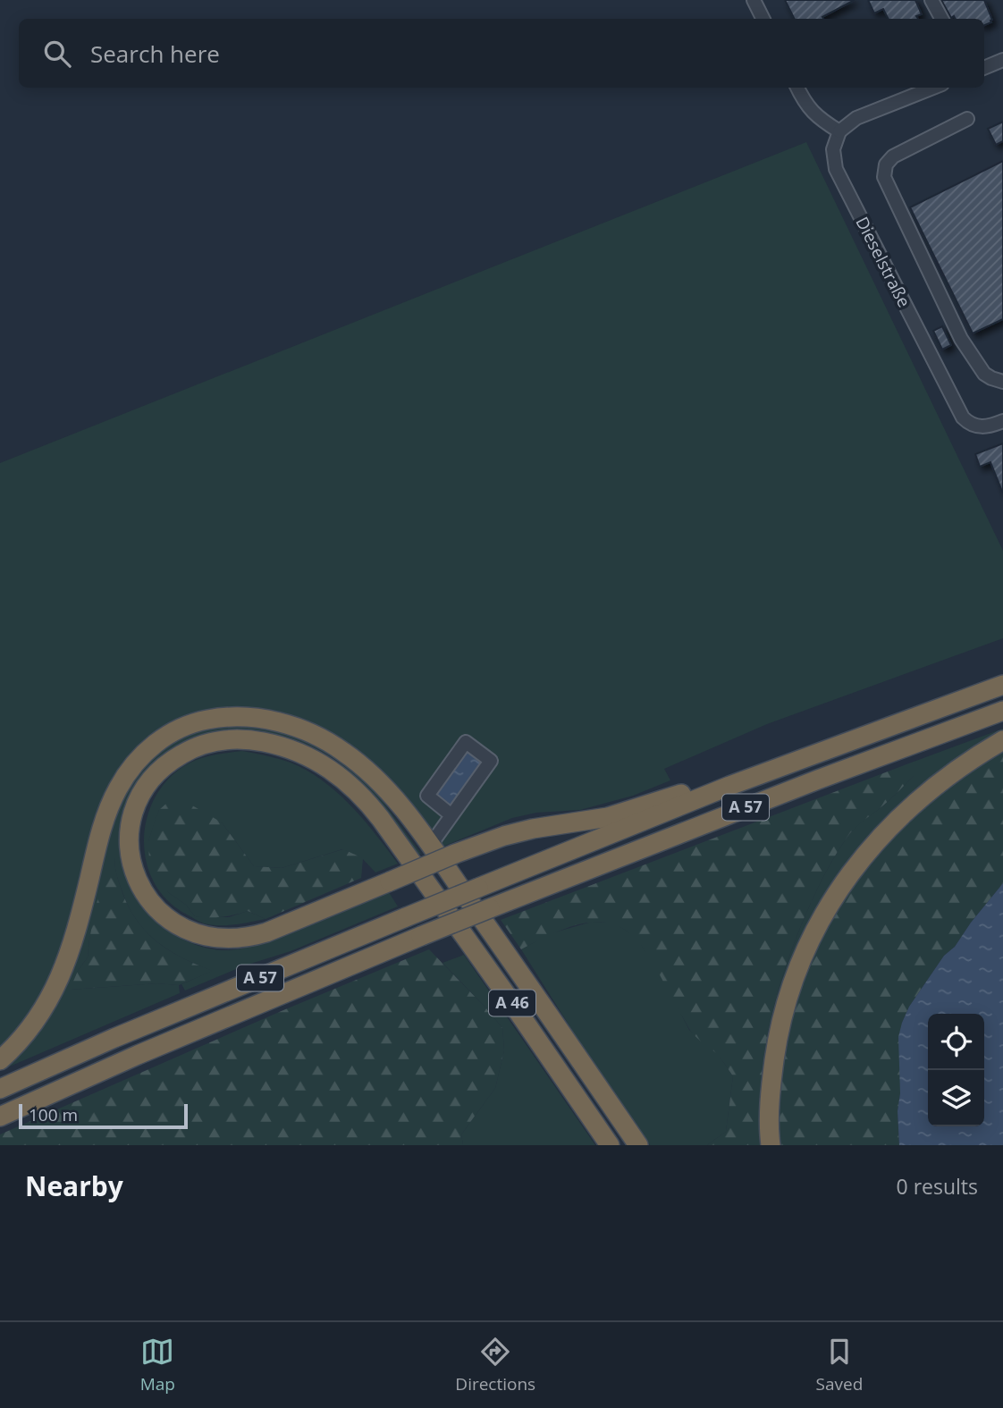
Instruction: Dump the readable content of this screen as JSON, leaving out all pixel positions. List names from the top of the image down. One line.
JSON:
{"streets":{"highway":["A 57","A 46"],"street":["Dieselstraße"]},"crossings":[["A 57","A 46"]],"scale_bar":"100 m","page":{"search":"Search here","scale":"100 m","heading":["Nearby","0 results"],"nav":["Map","Directions","Saved"]}}
